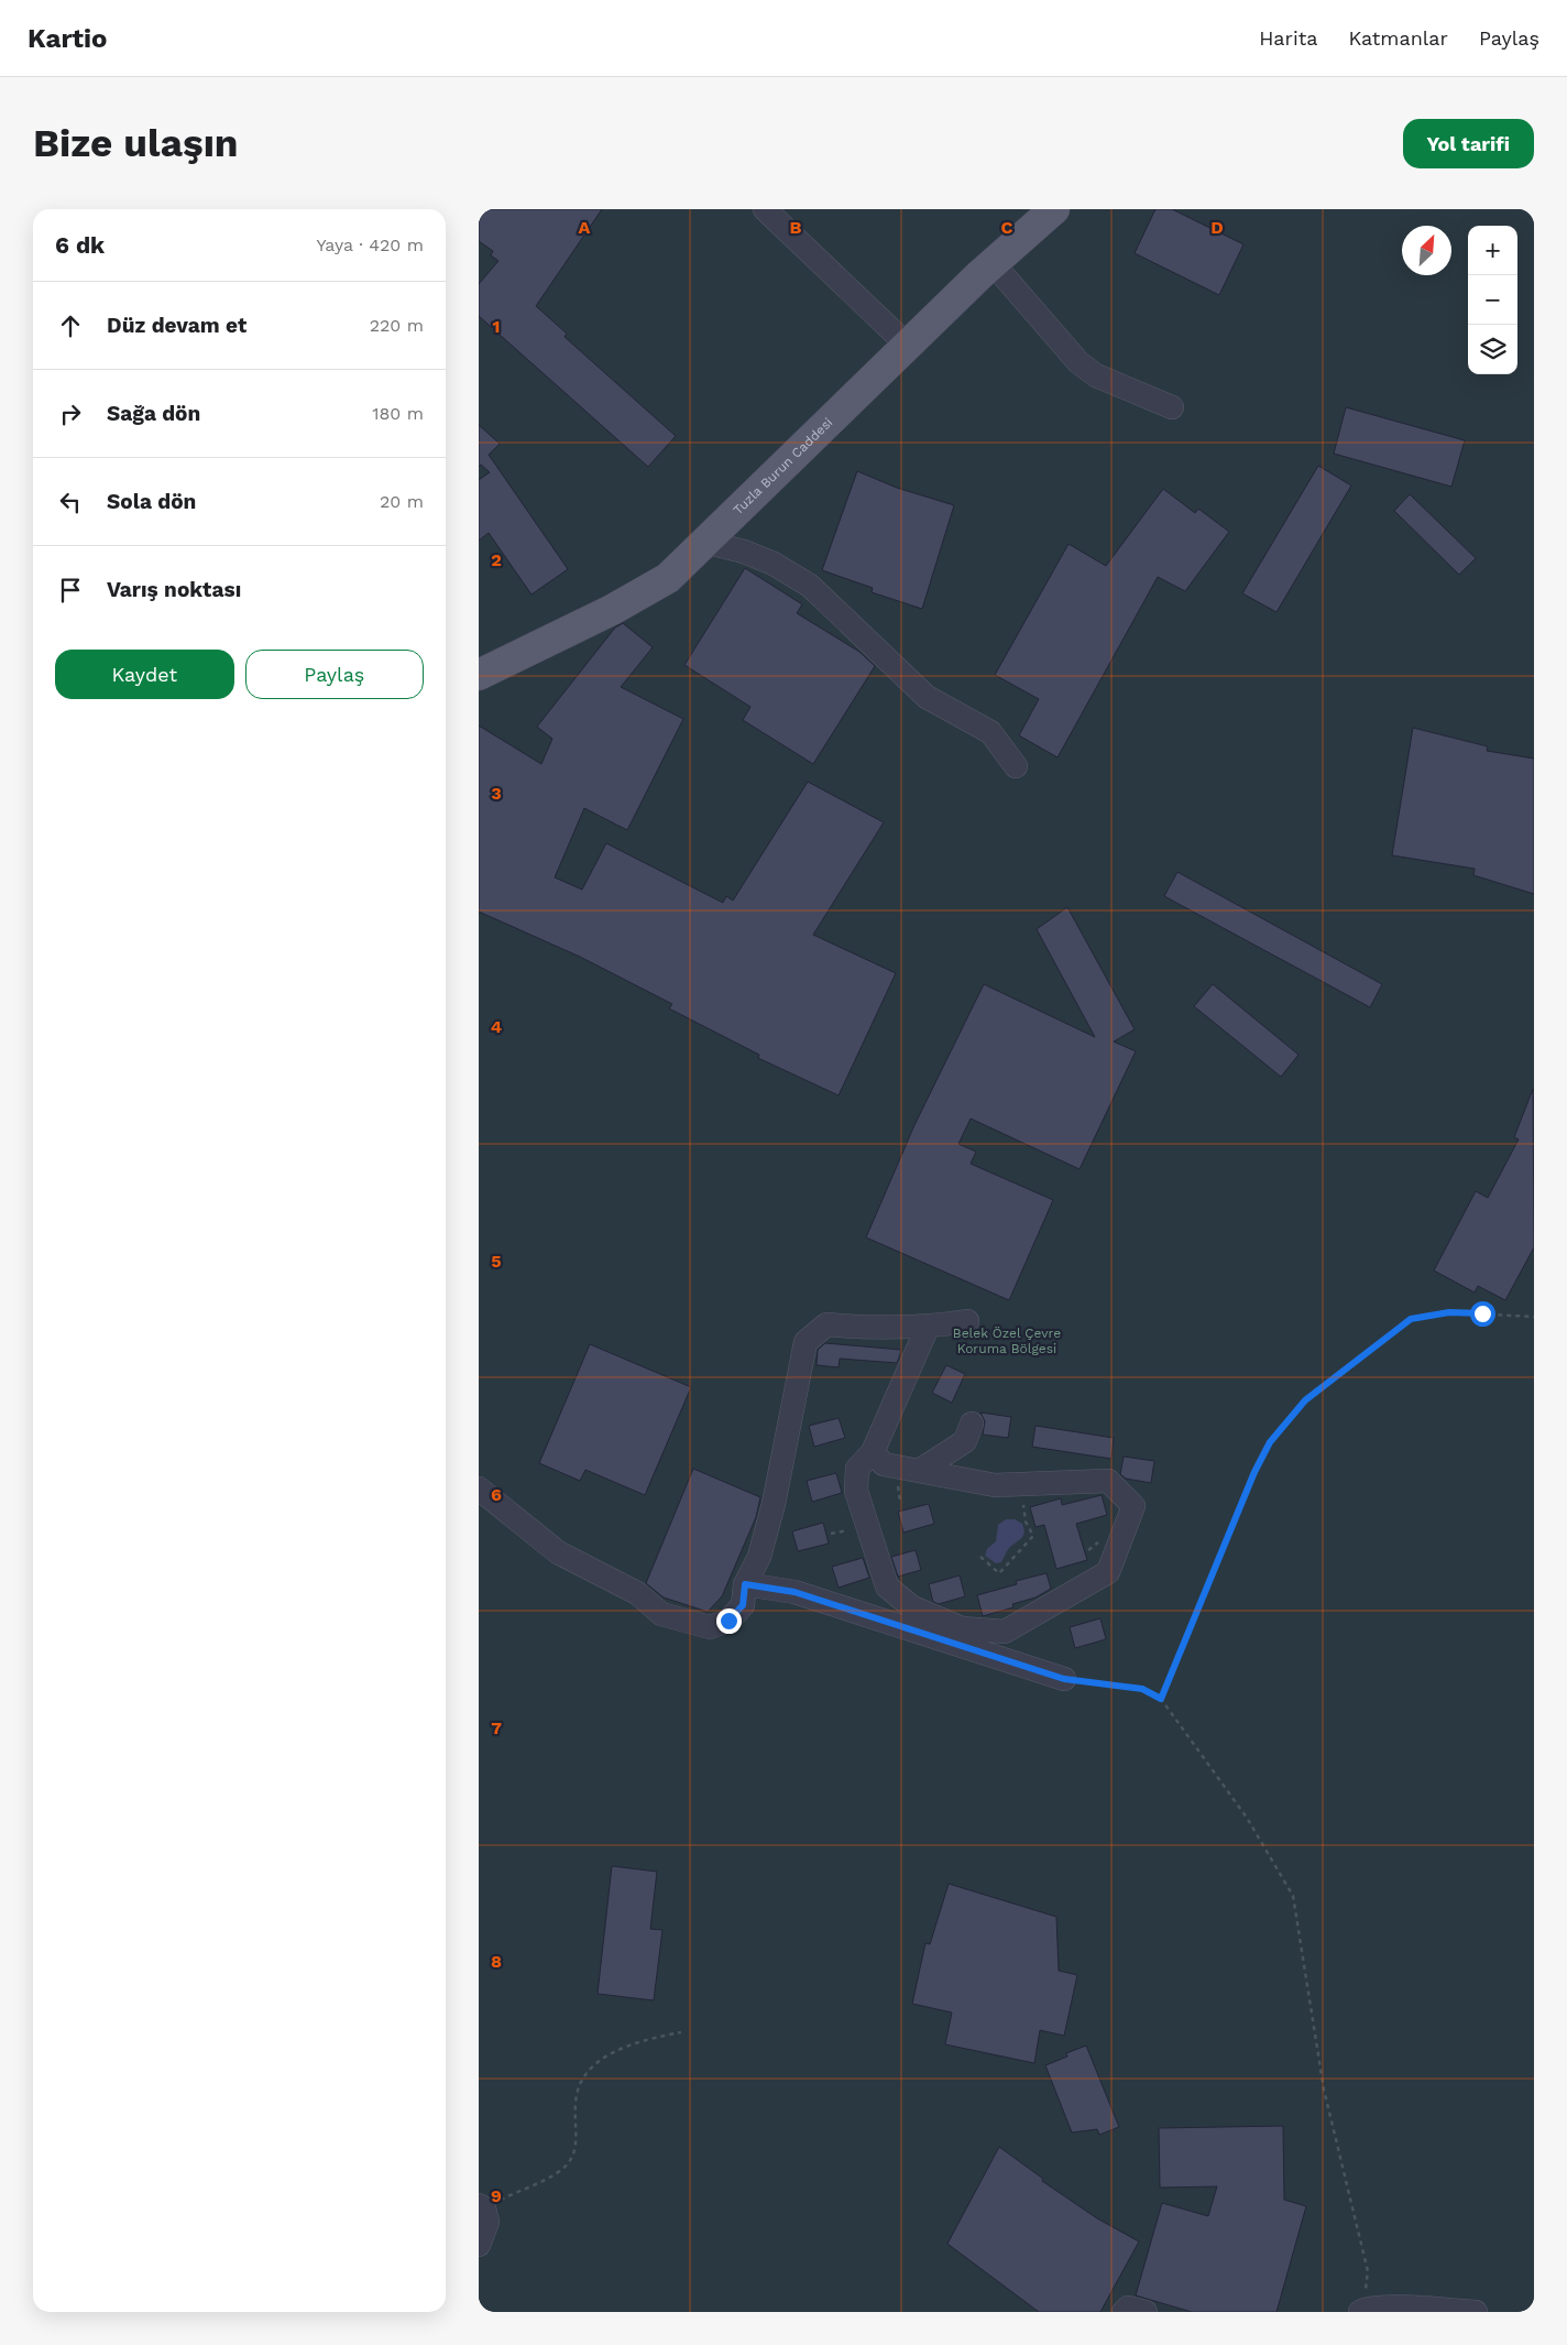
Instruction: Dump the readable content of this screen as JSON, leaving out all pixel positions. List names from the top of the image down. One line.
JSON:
{"streets":{"main road":["Tuzla Burun Caddesi"]},"parks":["Belek Özel Çevre Koruma Bölgesi"],"north":"top right","page":{"header":"Kartio","nav":["Harita","Katmanlar","Paylaş"],"buttons":["Yol tarifi",["Kaydet","Paylaş"]],"title":"Bize ulaşın","heading":["6 dk","Yaya · 420 m"],"map_buttons":["+","−"],"list":[["Düz devam et","220 m"],["Sağa dön","180 m"],["Sola dön","20 m"],"Varış noktası"]},"grid":{"columns":["A","B","C","D"],"rows":["1","2","3","4","5","6","7","8","9"]}}
